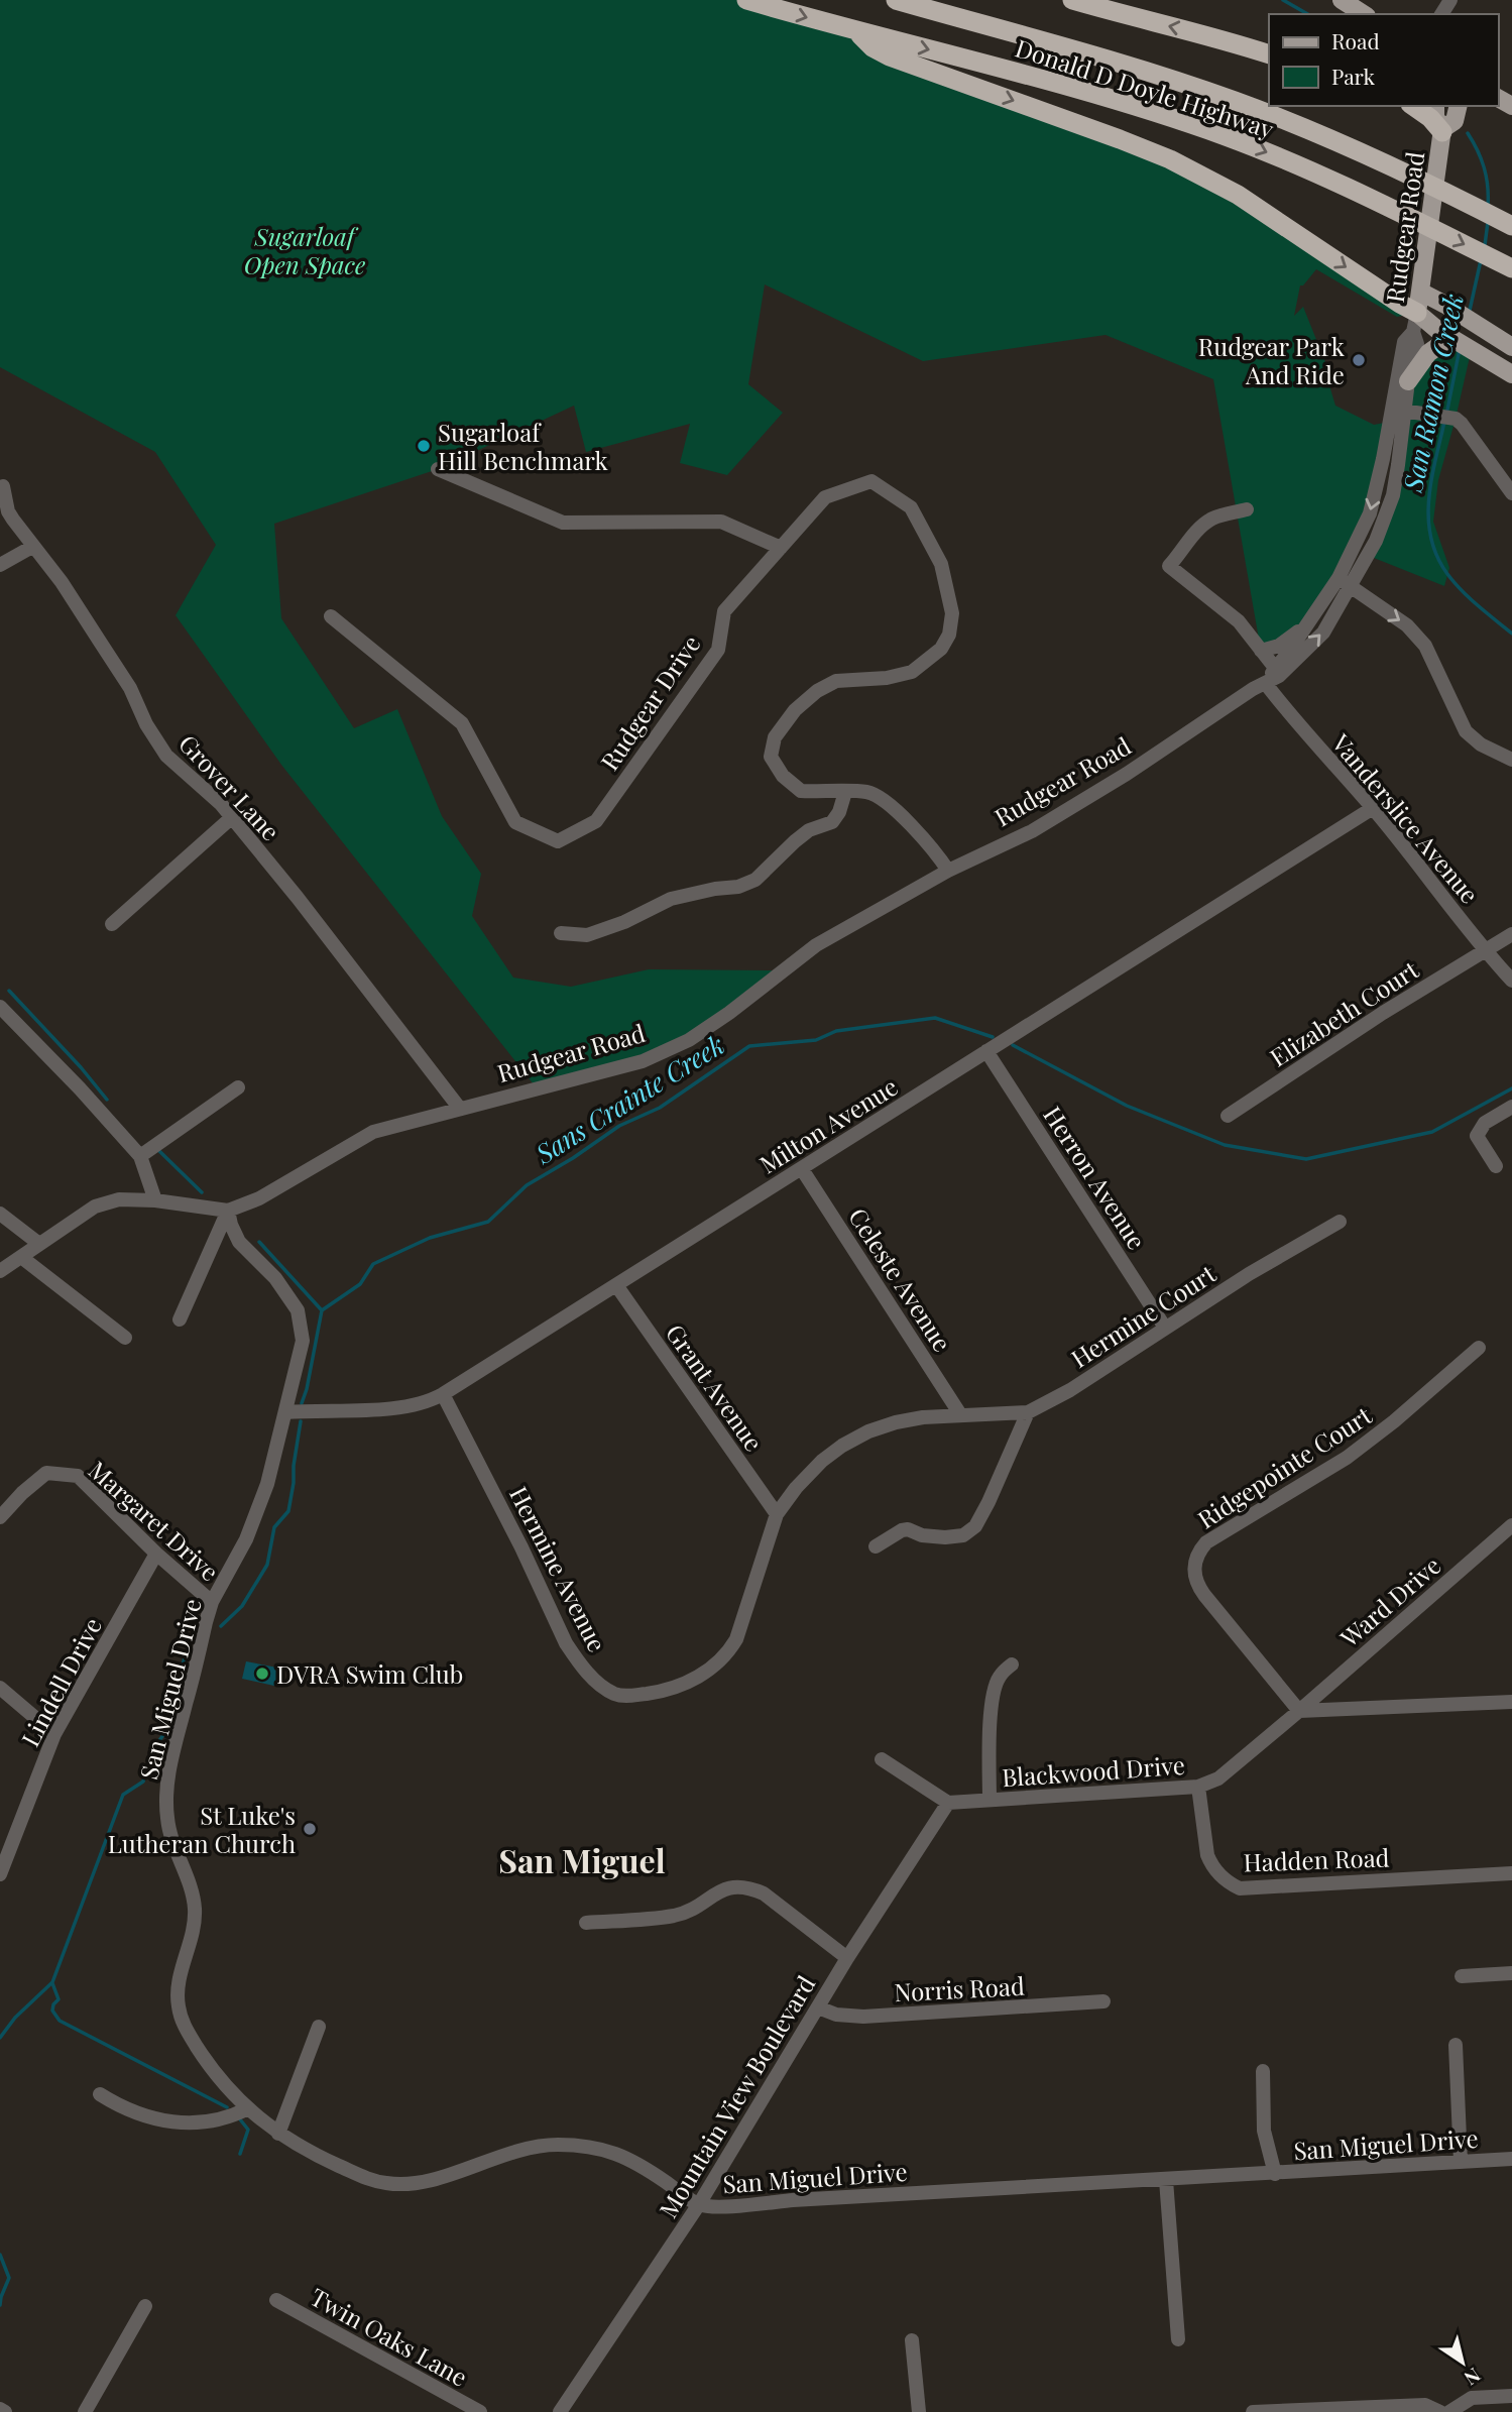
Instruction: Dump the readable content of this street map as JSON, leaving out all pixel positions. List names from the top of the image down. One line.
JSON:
{"streets":{"highway":["Donald D Doyle Highway"],"main road":["Rudgear Road"],"street":["Rudgear Drive","Grover Lane","Vanderslice Avenue","Elizabeth Court","Milton Avenue","Herron Avenue","Celeste Avenue","Hermine Court","Grant Avenue","Ridgepointe Court","Margaret Drive","Hermine Avenue","Ward Drive","Lindell Drive","San Miguel Drive","Blackwood Drive","Hadden Road","Norris Road","Mountain View Boulevard","Twin Oaks Lane"]},"crossings":[["Rudgear Road","Rudgear Drive"],["Rudgear Road","Grover Lane"],["Rudgear Road","Vanderslice Avenue"],["Rudgear Road","San Miguel Drive"],["Vanderslice Avenue","Elizabeth Court"],["Vanderslice Avenue","Milton Avenue"],["Milton Avenue","Herron Avenue"],["Milton Avenue","Celeste Avenue"],["Milton Avenue","Grant Avenue"],["Milton Avenue","Hermine Avenue"],["Milton Avenue","San Miguel Drive"],["Herron Avenue","Hermine Court"],["Celeste Avenue","Hermine Court"],["Celeste Avenue","Hermine Avenue"],["Hermine Court","Hermine Avenue"],["Grant Avenue","Hermine Avenue"],["Ridgepointe Court","Ward Drive"],["Ridgepointe Court","Blackwood Drive"],["Margaret Drive","Lindell Drive"],["Margaret Drive","San Miguel Drive"],["Ward Drive","Blackwood Drive"],["San Miguel Drive","Mountain View Boulevard"],["Blackwood Drive","Hadden Road"],["Blackwood Drive","Mountain View Boulevard"],["Norris Road","Mountain View Boulevard"]],"districts":["San Miguel"],"water":["San Ramon Creek","Sans Crainte Creek"],"parks":["Sugarloaf Open Space"],"places":["Rudgear Park And Ride","Sugarloaf Hill Benchmark","DVRA Swim Club","St Luke's Lutheran Church"],"legend":["Road","Park"],"north":"bottom right"}
